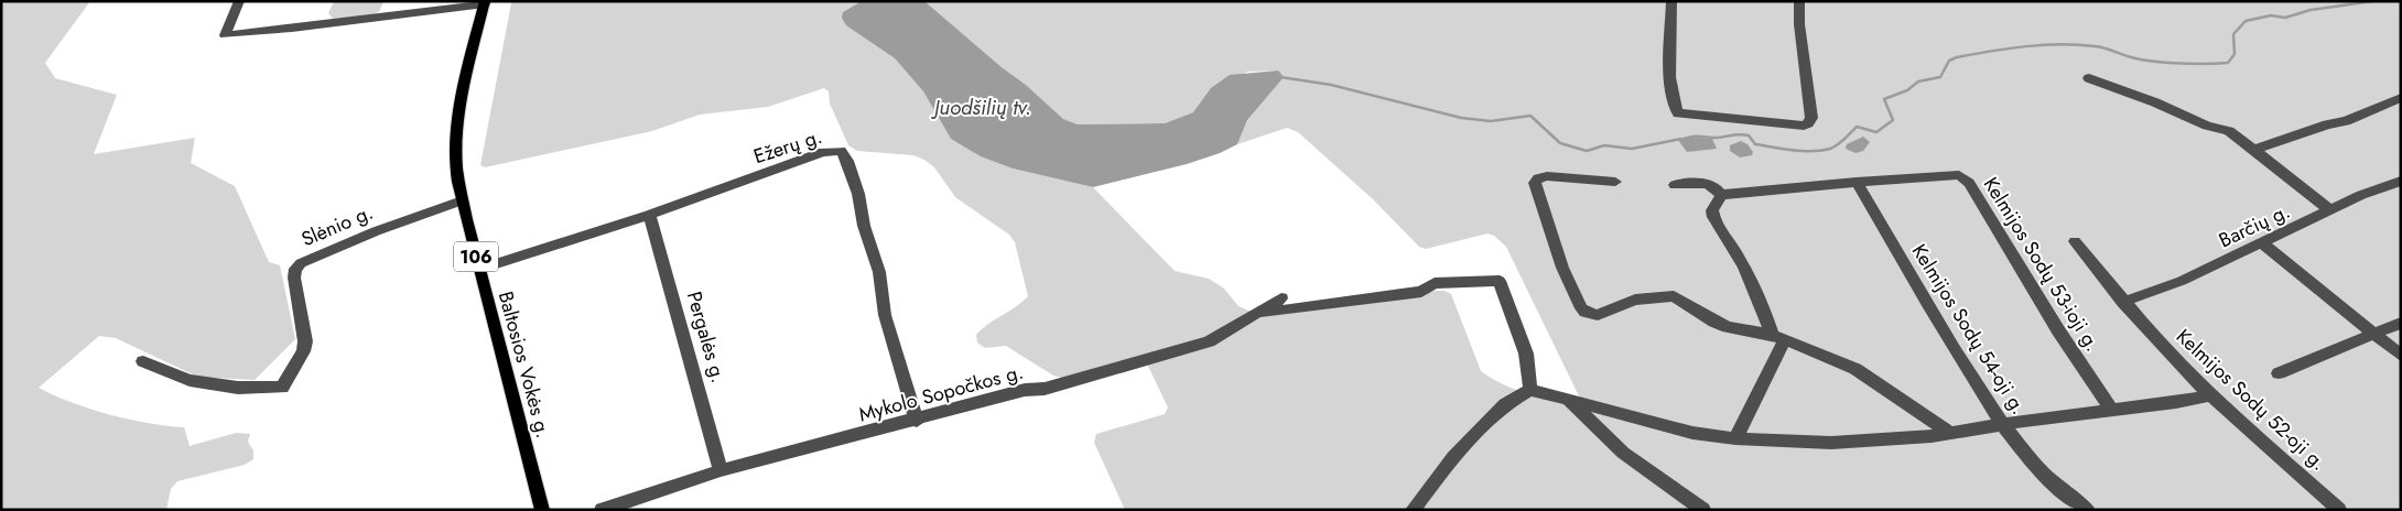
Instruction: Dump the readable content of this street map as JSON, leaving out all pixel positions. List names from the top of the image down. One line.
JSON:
{"streets":{"main road":["106","Baltosios Vokės g."],"street":["Ežerų g.","Slėnio g.","Barčių g.","Kelmijos Sodų 53-ioji g.","Kelmijos Sodų 54-oji g.","Pergalės g.","Mykolo Sopočkos g.","Kelmijos Sodų 52-oji g."]},"crossings":[["Ežerų g.","Pergalės g."],["Ežerų g.","Baltosios Vokės g."],["Ežerų g.","Mykolo Sopočkos g."],["Slėnio g.","Baltosios Vokės g."],["Barčių g.","Kelmijos Sodų 52-oji g."],["Kelmijos Sodų 53-ioji g.","Kelmijos Sodų 54-oji g."],["Pergalės g.","Mykolo Sopočkos g."]],"water":["Juodšilių tv."]}
